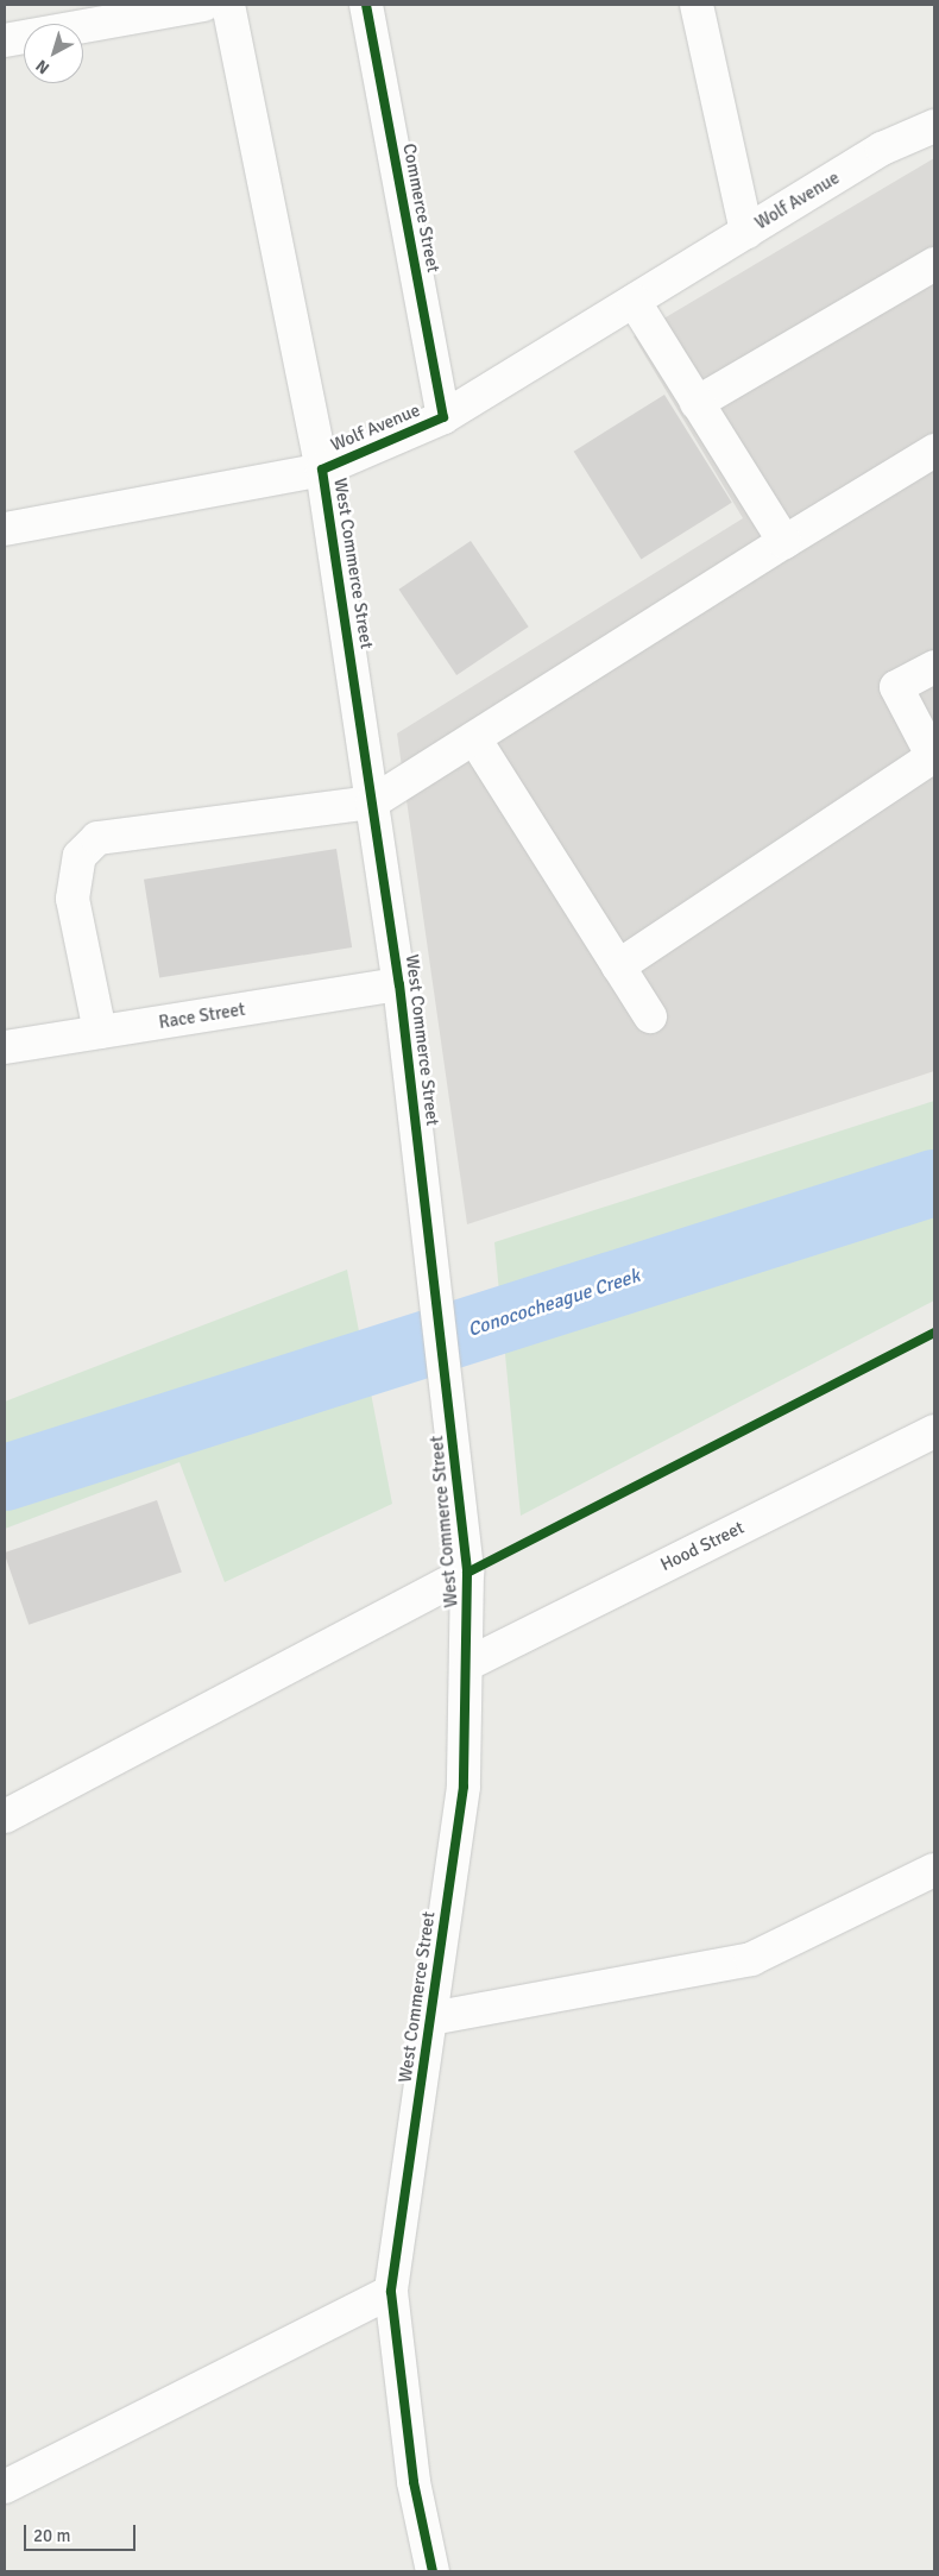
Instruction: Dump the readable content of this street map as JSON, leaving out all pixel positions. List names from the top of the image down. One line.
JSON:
{"streets":{"street":["Wolf Avenue","Commerce Street","West Commerce Street","Race Street","Hood Street"]},"crossings":[["Wolf Avenue","Commerce Street"],["Wolf Avenue","West Commerce Street"],["West Commerce Street","Race Street"],["West Commerce Street","Hood Street"]],"water":["Conococheague Creek"],"scale_bar":"20 m","north":"bottom left"}
